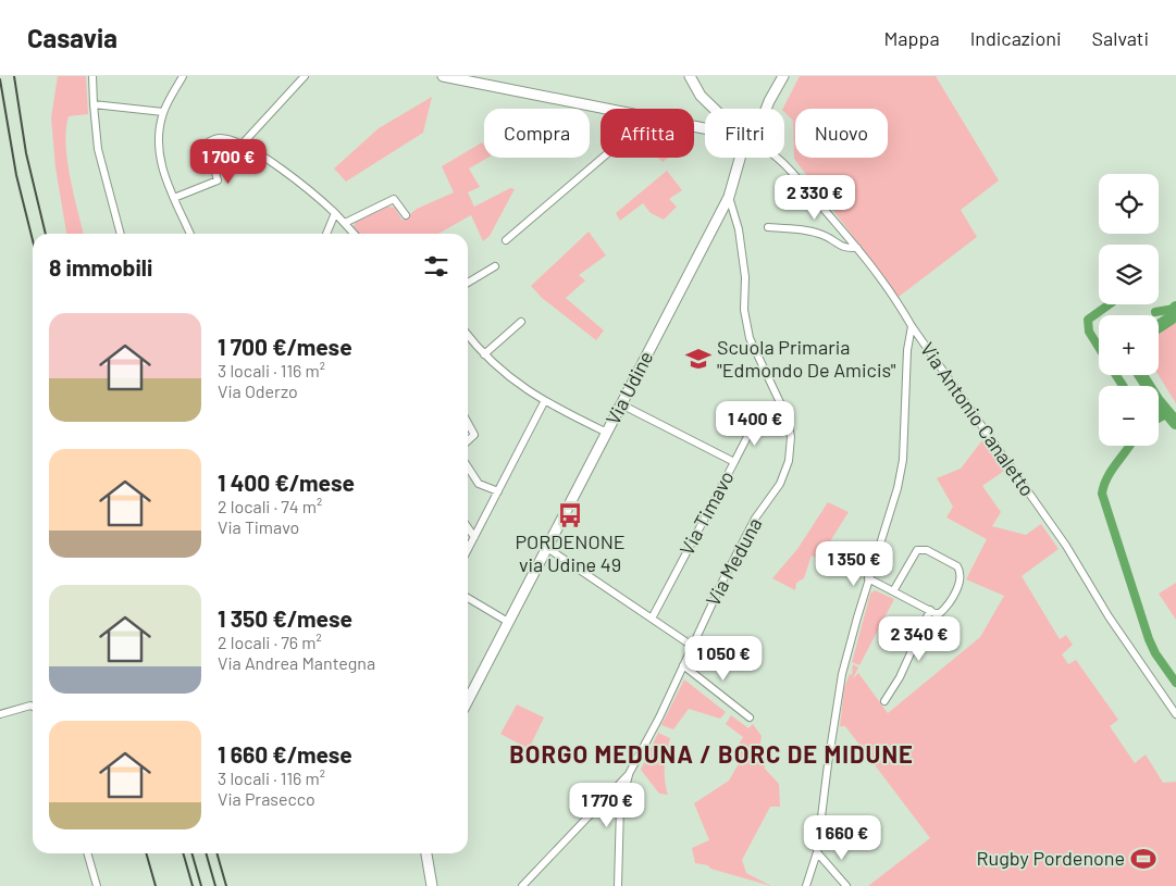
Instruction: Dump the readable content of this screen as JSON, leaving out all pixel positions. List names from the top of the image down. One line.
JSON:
{"streets":{"main road":["Via Udine"],"street":["Via Antonio Canaletto","Via Timavo","Via Meduna"]},"crossings":[["Via Udine","Via Timavo"],["Via Udine","Via Meduna"]],"districts":["BORGO MEDUNA / BORC DE MIDUNE"],"places":{"school or university":["Scuola Primaria \"Edmondo De Amicis\""],"bus stop":["PORDENONE via Udine 49"],"sports":["Rugby Pordenone"]},"page":{"header":"Casavia","nav":["Mappa","Indicazioni","Salvati"],"chip":["Compra","Affitta","Filtri","Nuovo"],"price":["1 700 €","2 330 €","1 400 €","1 350 €","2 340 €","1 050 €","1 770 €","1 660 €"],"map_buttons":["+","−"],"heading":"8 immobili","list":[{"name":"1 700 €/mese","note":"3 locali · 116 m² · Via Oderzo"},{"name":"1 400 €/mese","note":"2 locali · 74 m² · Via Timavo"},{"name":"1 350 €/mese","note":"2 locali · 76 m² · Via Andrea Mantegna"},{"name":"1 660 €/mese","note":"3 locali · 116 m² · Via Prasecco"}]}}
